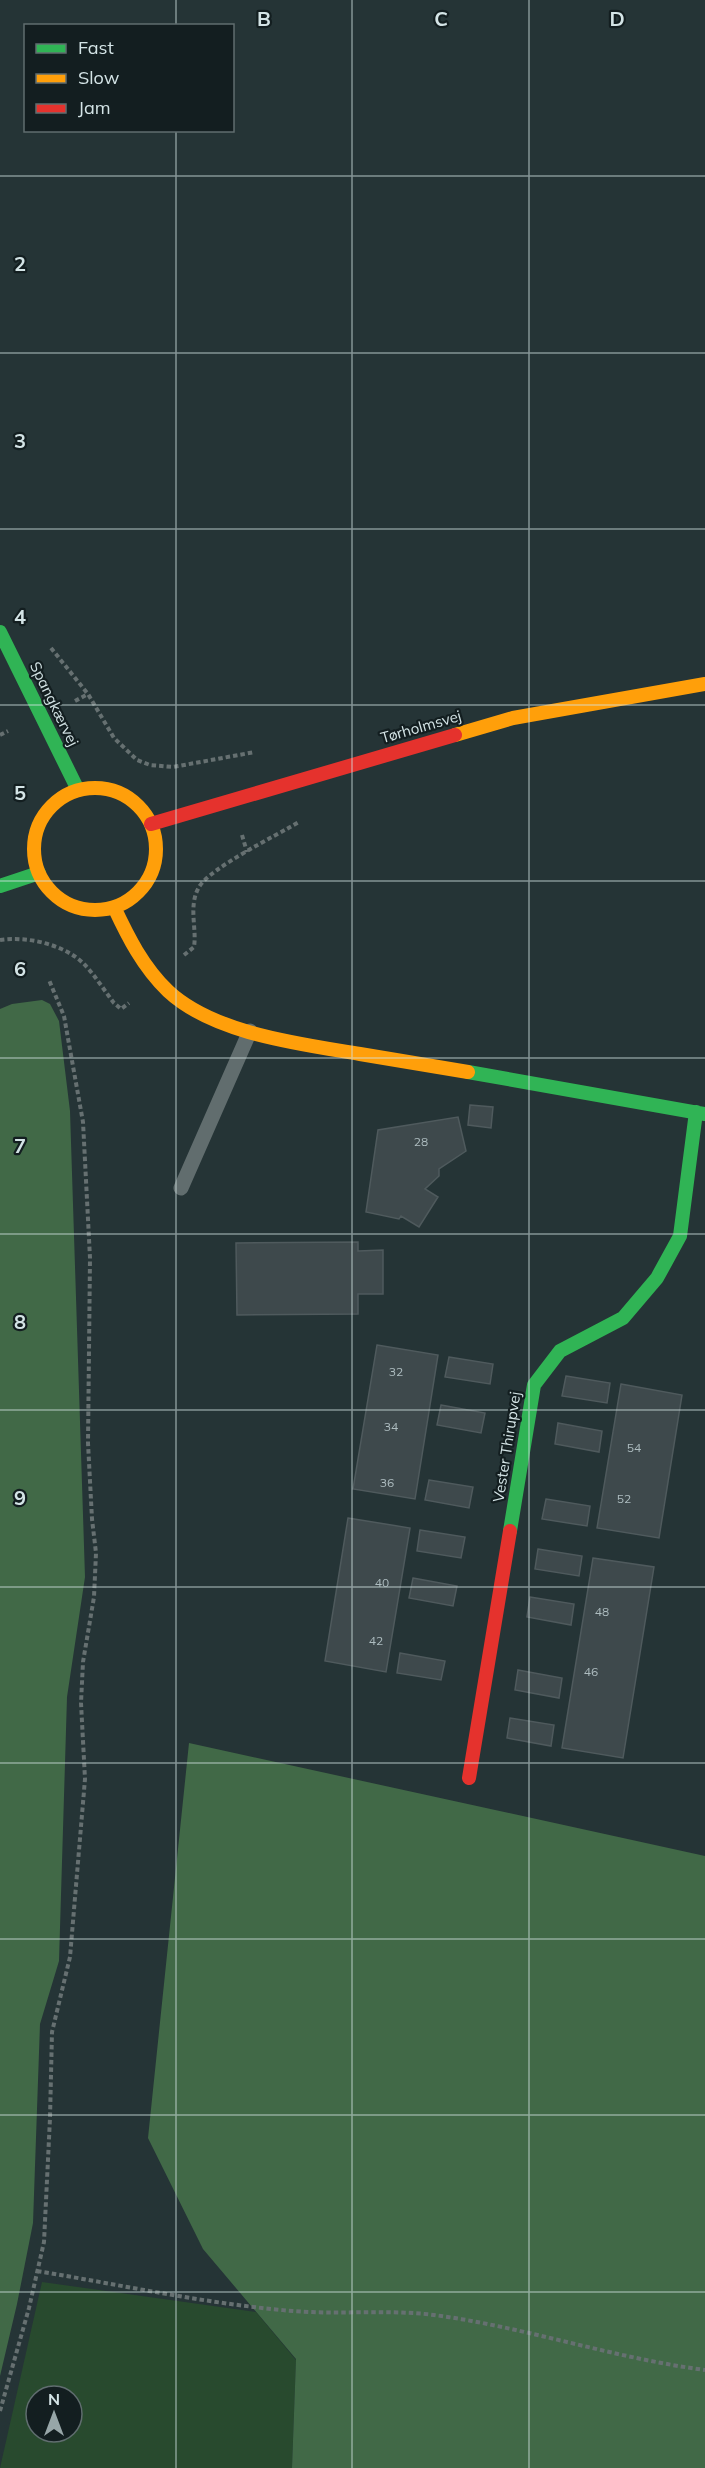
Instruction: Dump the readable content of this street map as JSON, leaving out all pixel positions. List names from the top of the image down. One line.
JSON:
{"streets":{"street":["Spangkærvej","Tørholmsvej","Vester Thirupvej"]},"crossings":[["Spangkærvej","Tørholmsvej"],["Spangkærvej","Vester Thirupvej"],["Tørholmsvej","Vester Thirupvej"]],"house_numbers":["28","32","34","54","36","52","40","48","42","46"],"legend":["Fast","Slow","Jam"],"north":"top","grid":{"columns":["B","C","D"],"rows":["2","3","4","5","6","7","8","9"]}}
